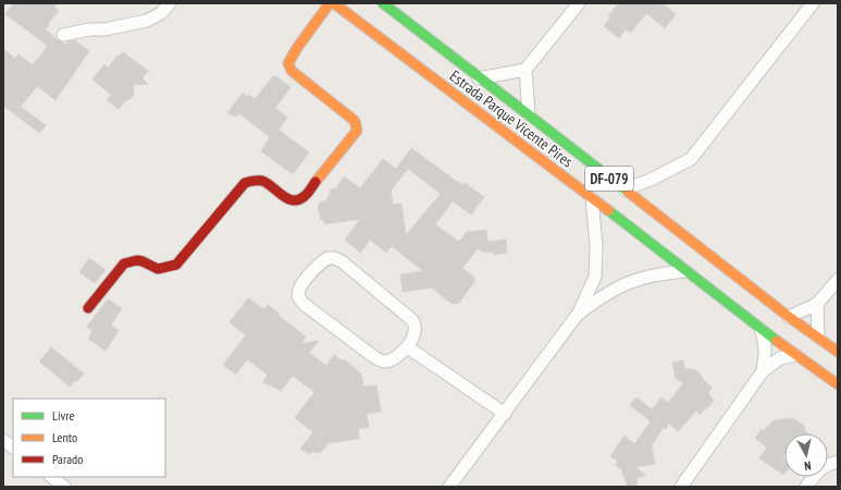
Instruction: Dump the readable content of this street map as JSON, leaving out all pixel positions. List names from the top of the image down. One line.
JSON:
{"streets":{"main road":["Estrada Parque Vicente Pires","DF-079"]},"legend":["Livre","Lento","Parado"],"north":"bottom"}
